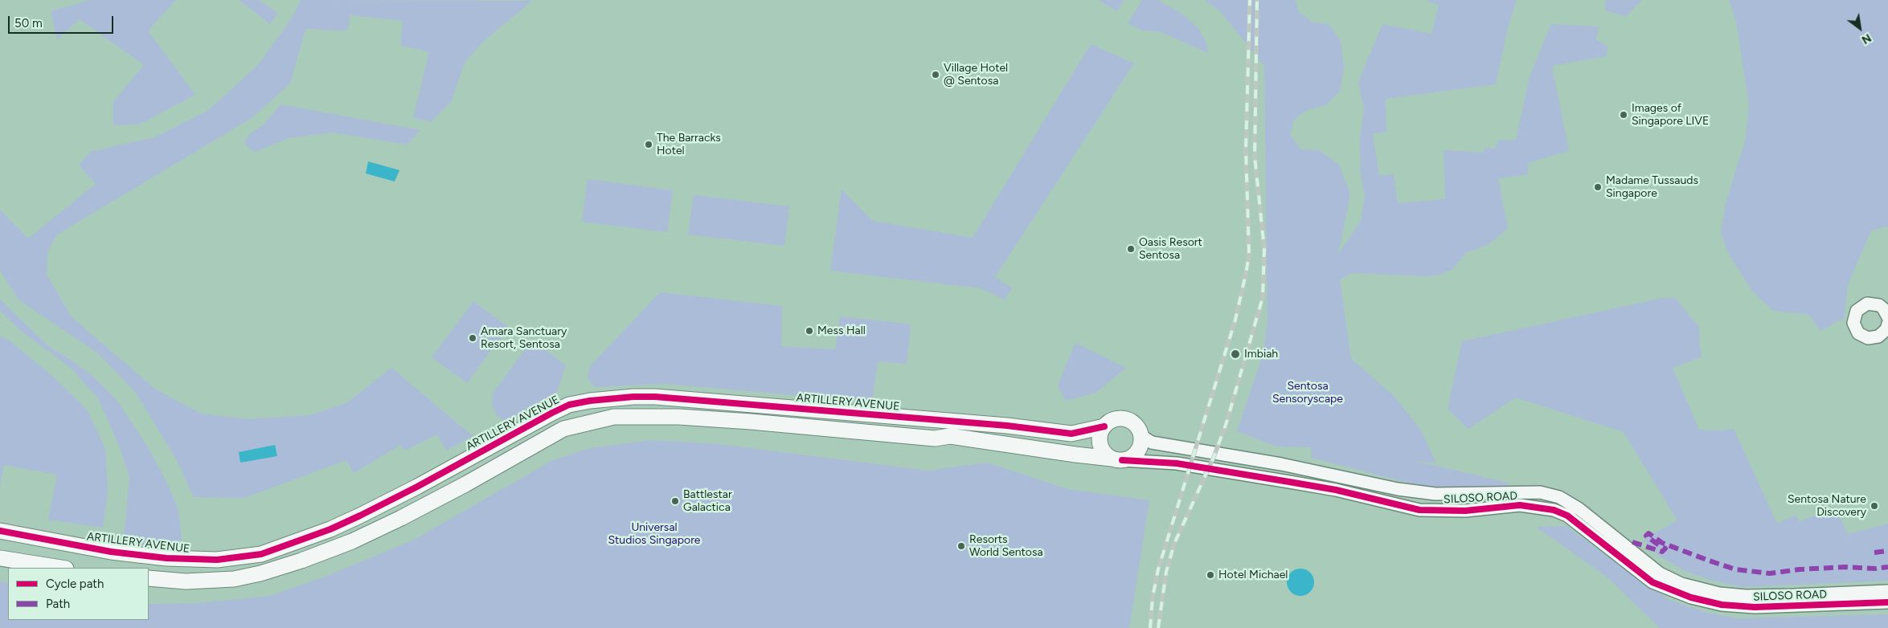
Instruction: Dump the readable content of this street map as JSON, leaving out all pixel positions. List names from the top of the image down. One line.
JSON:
{"streets":{"street":["ARTILLERY AVENUE","SILOSO ROAD"]},"crossings":[["ARTILLERY AVENUE","SILOSO ROAD"]],"parks":["Sentosa Sensoryscape","Universal Studios Singapore"],"places":["Village Hotel @ Sentosa","Images of Singapore LIVE","The Barracks Hotel","Madame Tussauds Singapore","Oasis Resort Sentosa","Mess Hall","Amara Sanctuary Resort, Sentosa","Imbiah","Battlestar Galactica","Sentosa Nature Discovery","Resorts World Sentosa","Hotel Michael"],"legend":["Cycle path","Path"],"scale_bar":"50 m","north":"bottom right"}
